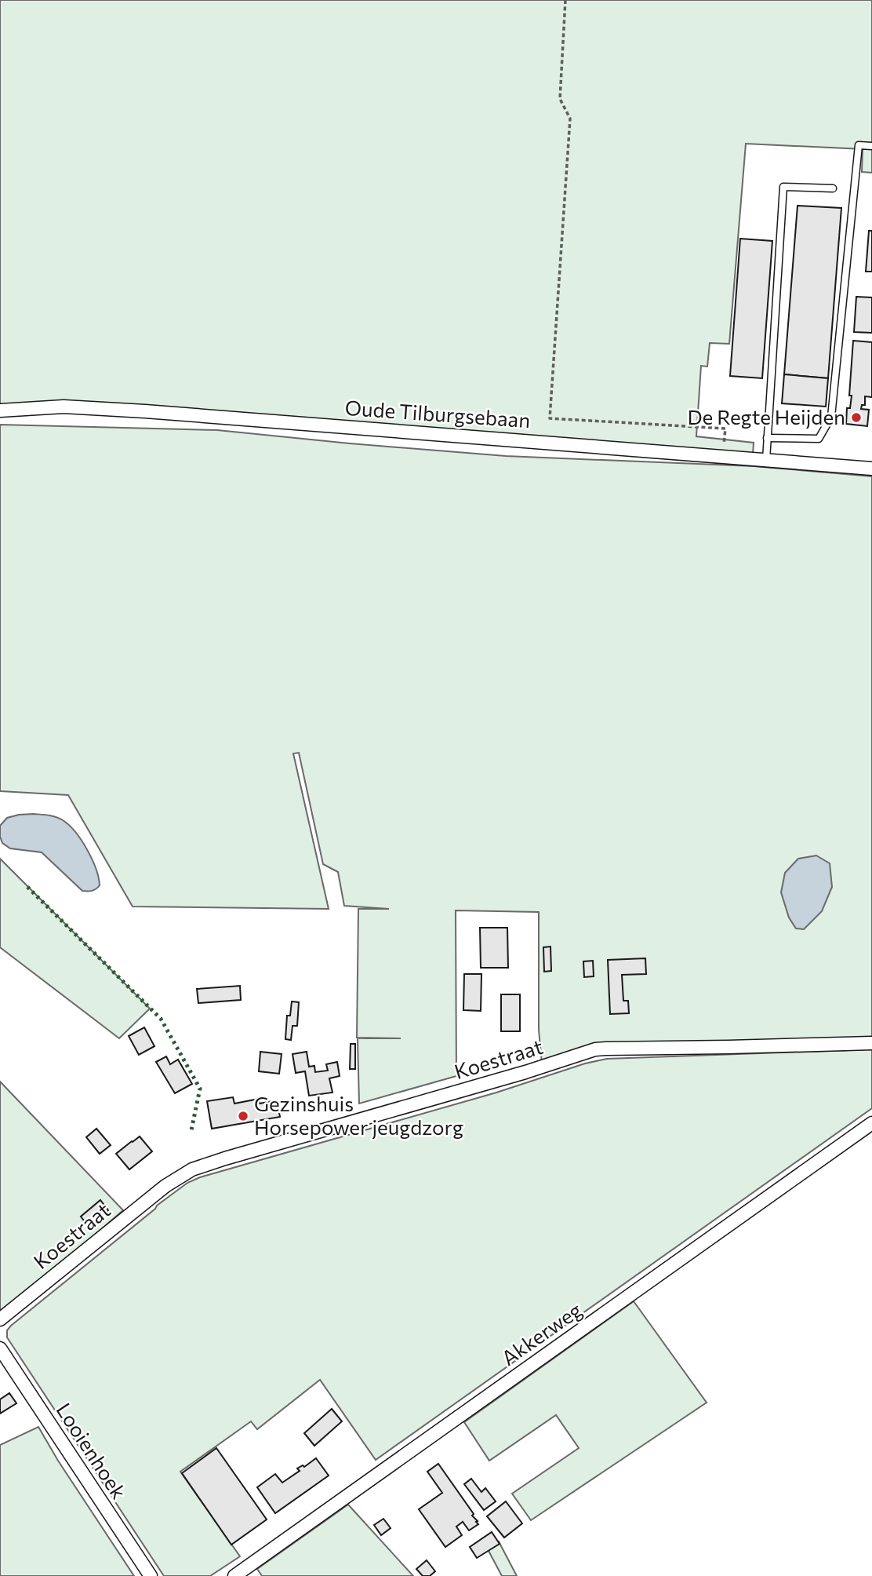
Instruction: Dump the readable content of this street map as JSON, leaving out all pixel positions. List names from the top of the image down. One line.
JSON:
{"streets":{"street":["Oude Tilburgsebaan","Koestraat","Akkerweg","Looienhoek"]},"places":["De Regte Heijden","Gezinshuis Horsepower jeugdzorg"]}
